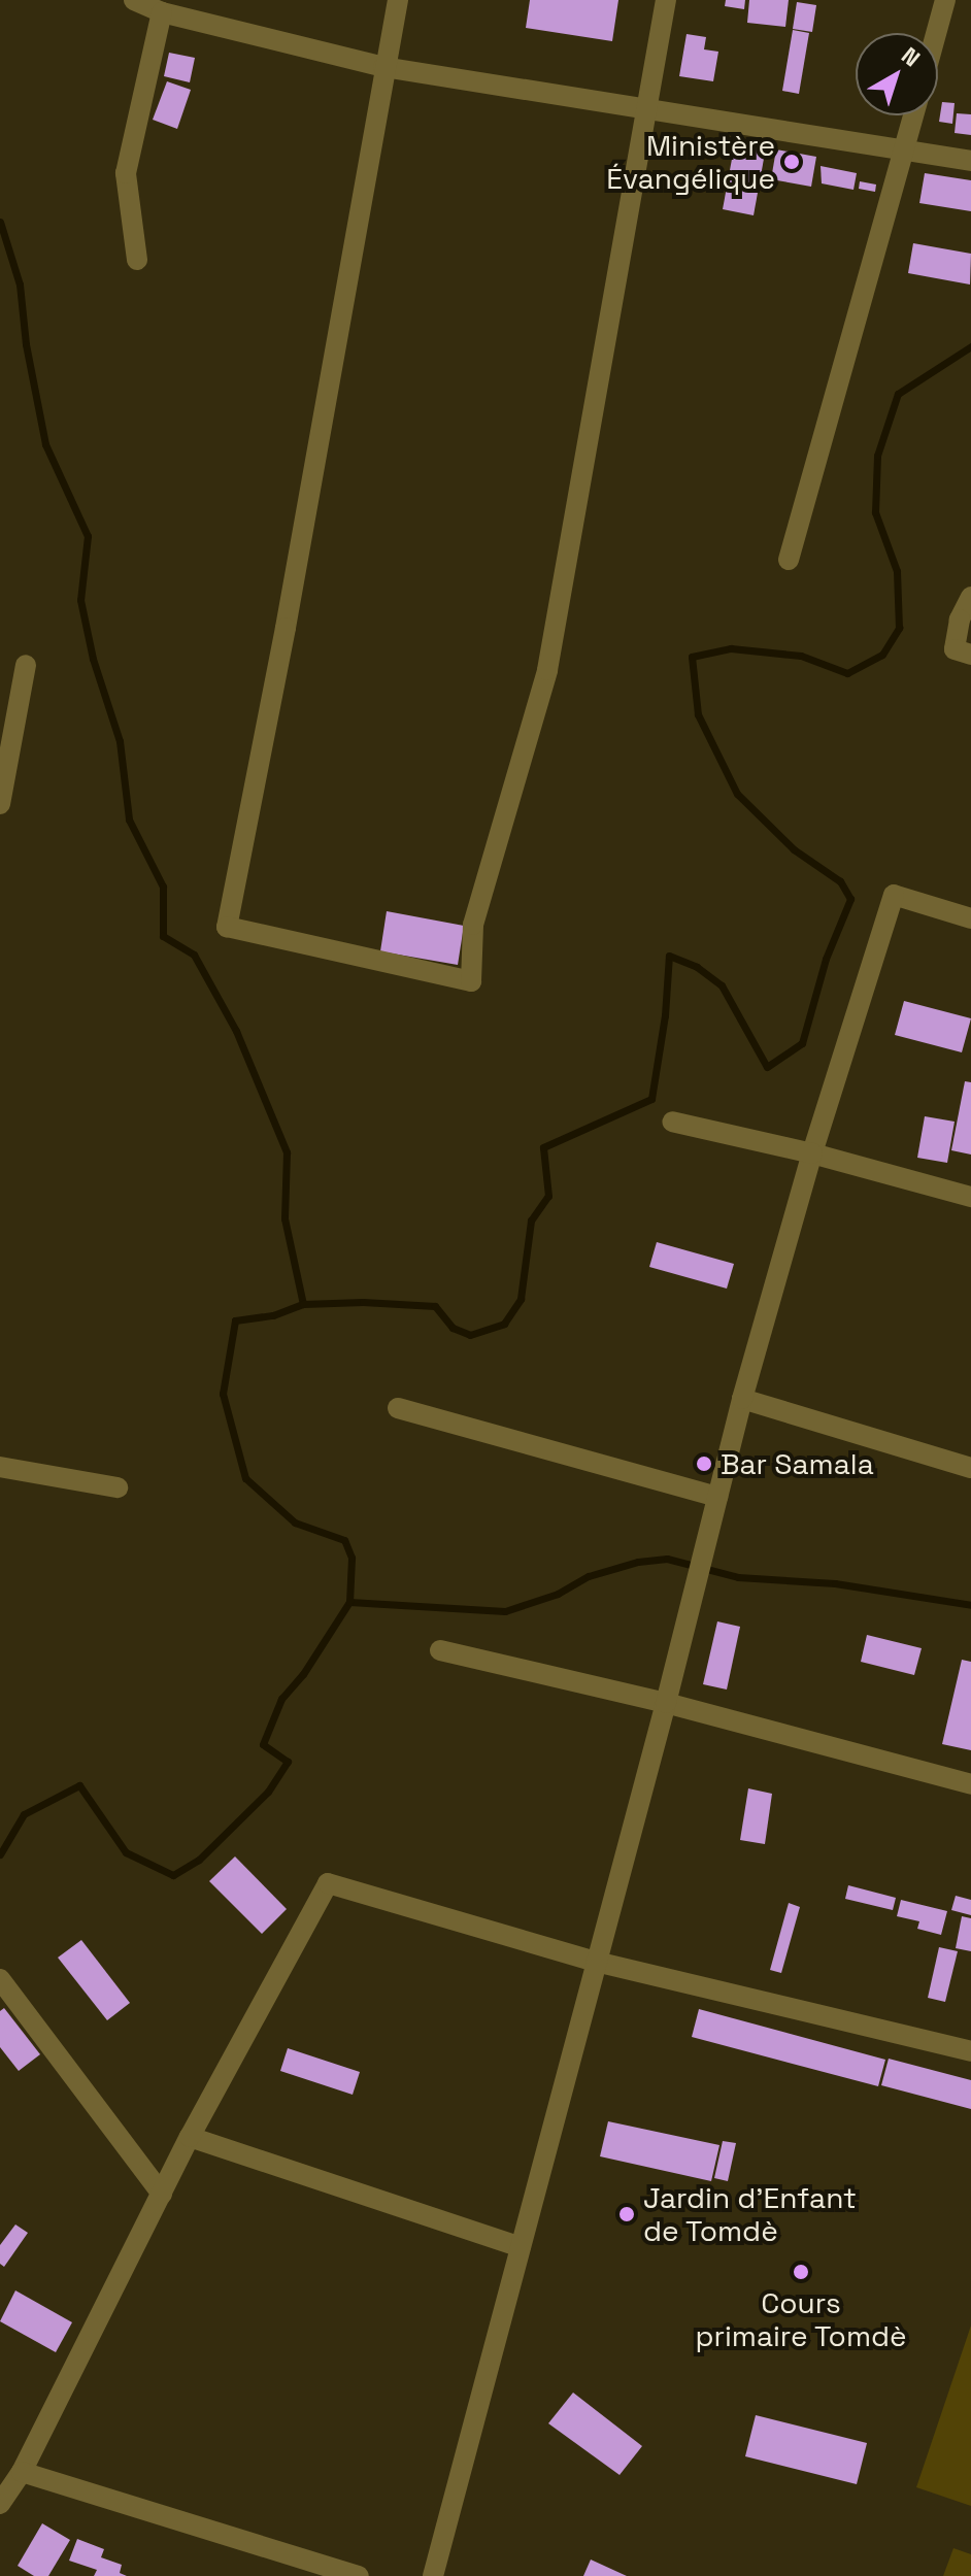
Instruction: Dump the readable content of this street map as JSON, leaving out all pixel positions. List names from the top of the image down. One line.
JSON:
{"places":["Ministère Évangélique","Bar Samala","Jardin d'Enfant de Tomdè","Cours primaire Tomdè"],"north":"top right"}
